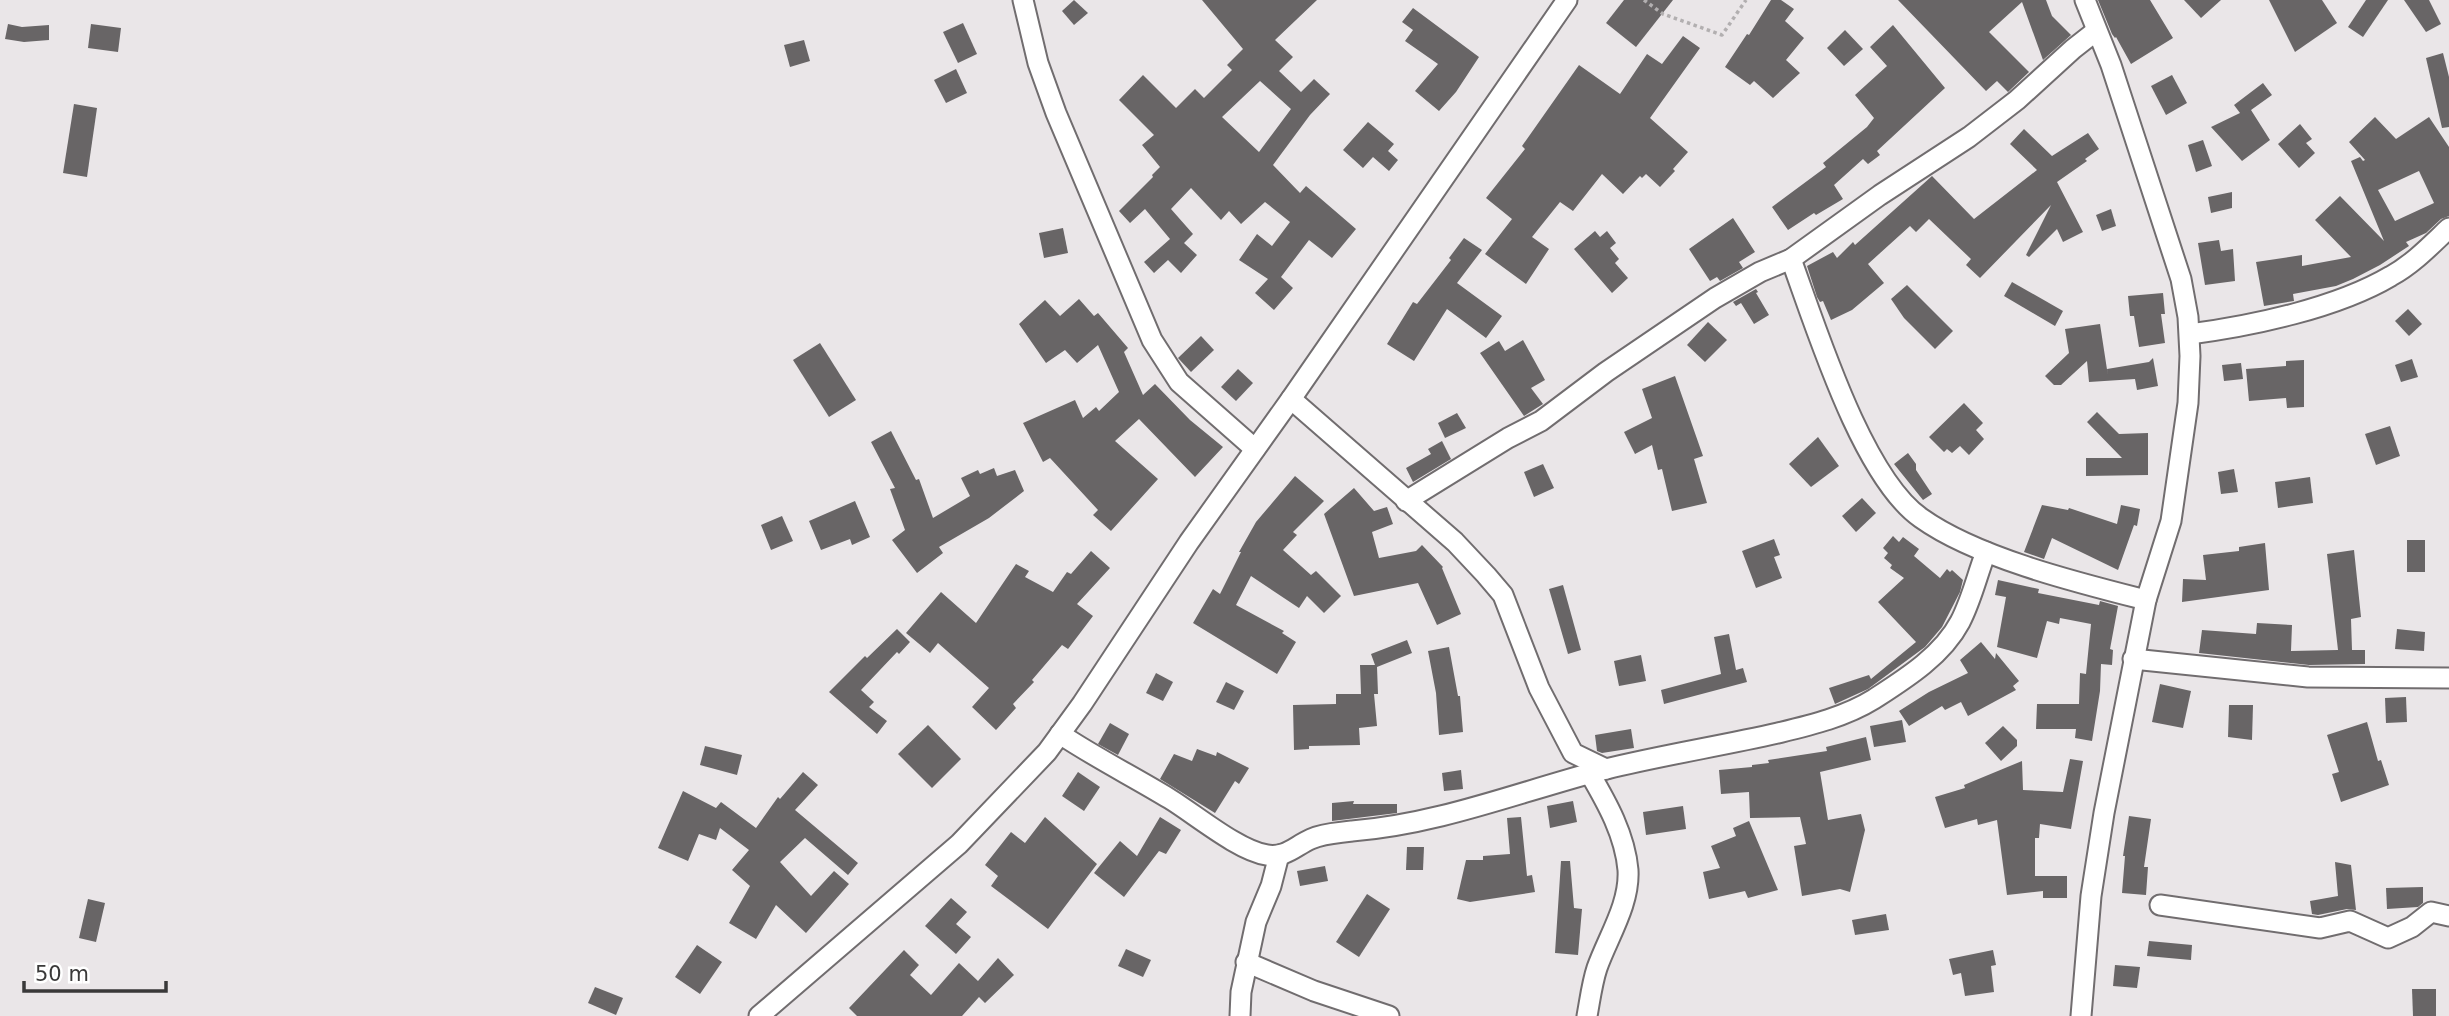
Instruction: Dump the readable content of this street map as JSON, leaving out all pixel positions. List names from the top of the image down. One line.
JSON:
{"scale_bar":"50 m"}
